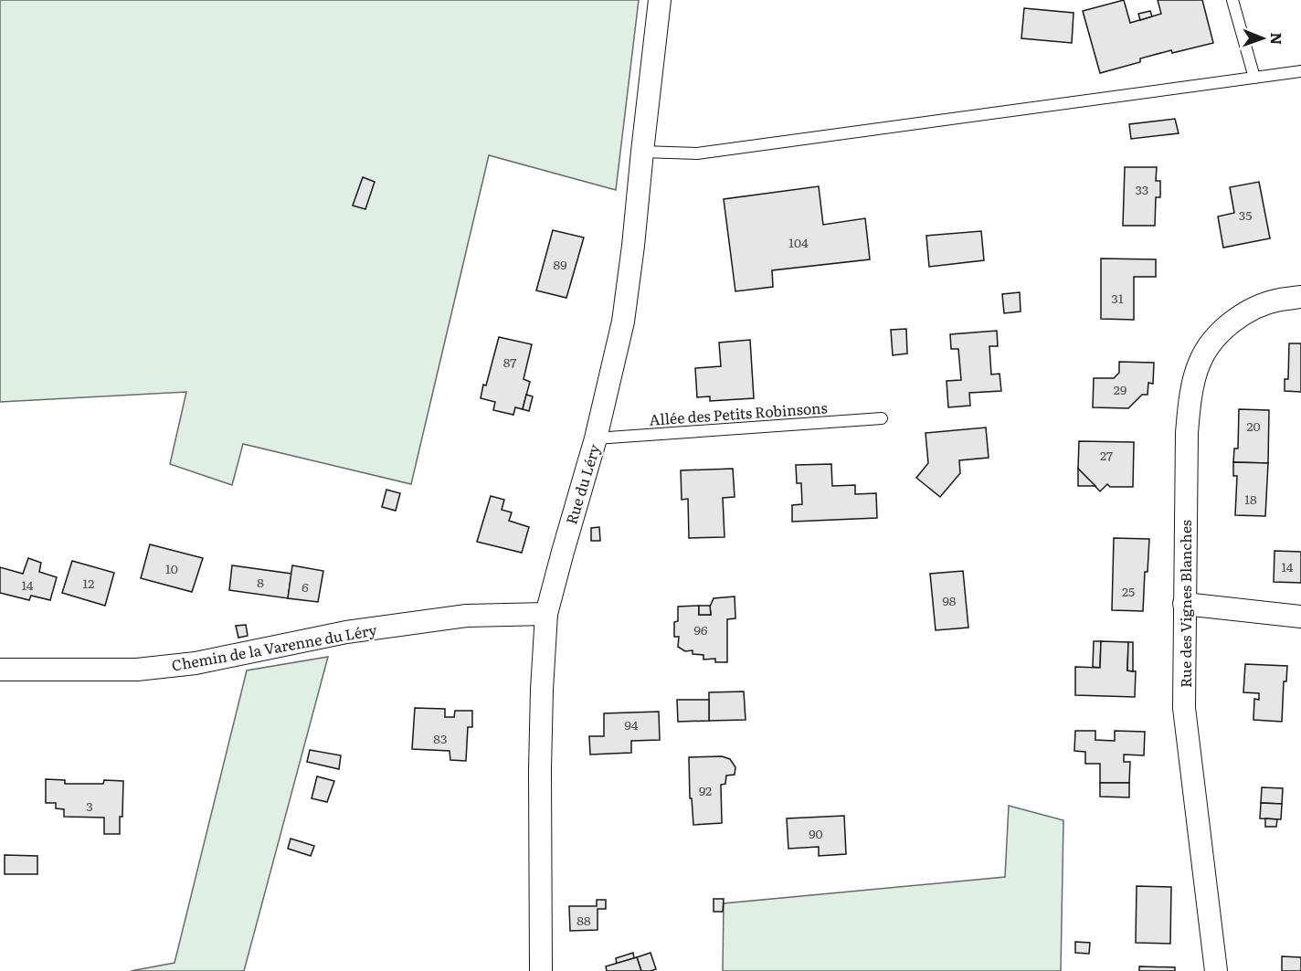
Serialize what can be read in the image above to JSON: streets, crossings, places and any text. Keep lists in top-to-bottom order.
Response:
{
  "streets": {
    "street": ["Rue du Léry", "Rue des Vignes Blanches", "Chemin de la Varenne du Léry"],
    "lane": ["Allée des Petits Robinsons"]
  },
  "crossings": [
    ["Allée des Petits Robinsons", "Rue du Léry"],
    ["Rue du Léry", "Chemin de la Varenne du Léry"]
  ],
  "house_numbers": [
    "33",
    "35",
    "104",
    "89",
    "31",
    "87",
    "29",
    "20",
    "27",
    "18",
    "14",
    "10",
    "8",
    "12",
    "14",
    "6",
    "25",
    "98",
    "96",
    "94",
    "83",
    "92",
    "3",
    "90",
    "88"
  ],
  "north": "right"
}
